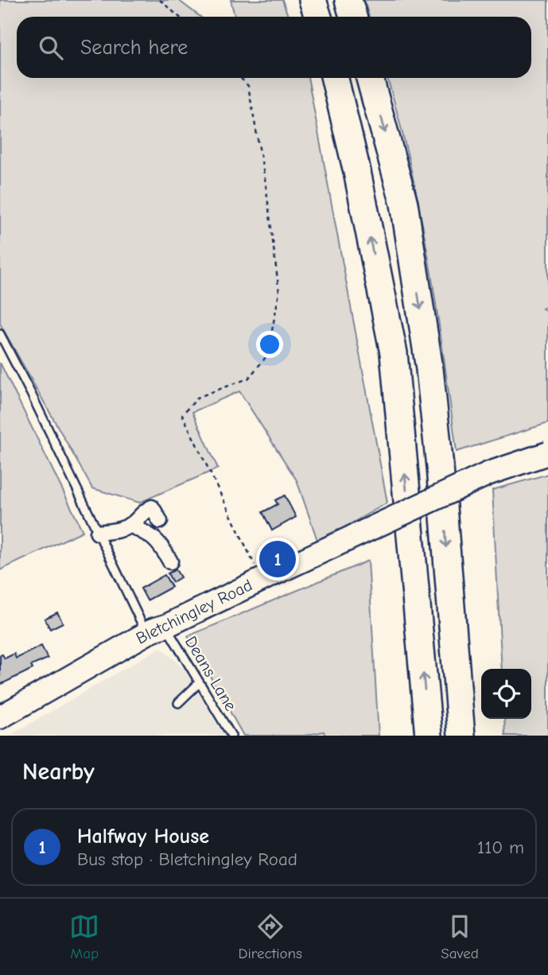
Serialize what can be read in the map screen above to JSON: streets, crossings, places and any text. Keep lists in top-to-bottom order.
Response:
{
  "streets": {
    "main road": ["Bletchingley Road"],
    "lane": ["Deans Lane"]
  },
  "crossings": [
    ["Bletchingley Road", "Deans Lane"]
  ],
  "page": {
    "search": "Search here",
    "pins": "1",
    "heading": "Nearby",
    "list": [
      {
        "mark": "1",
        "name": "Halfway House",
        "note": "Bus stop · Bletchingley Road",
        "value": "110 m"
      }
    ],
    "nav": ["Map", "Directions", "Saved"]
  }
}
